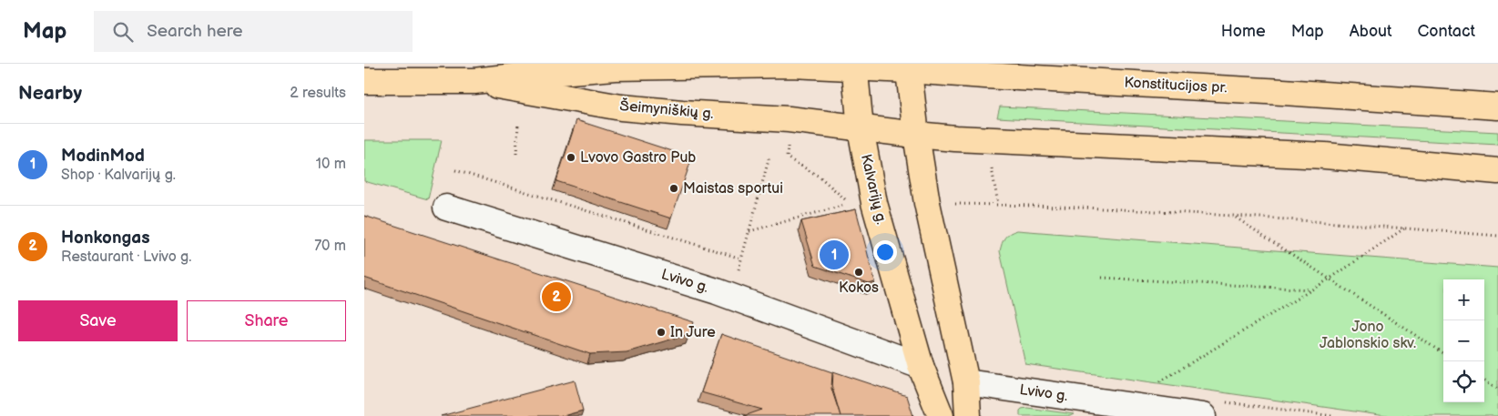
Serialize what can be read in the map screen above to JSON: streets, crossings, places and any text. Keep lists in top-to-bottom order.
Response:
{
  "streets": {
    "main road": ["Konstitucijos pr.", "Šeimyniškių g.", "Kalvarijų g."],
    "street": ["Lvivo g."]
  },
  "crossings": [
    ["Konstitucijos pr.", "Šeimyniškių g."],
    ["Konstitucijos pr.", "Kalvarijų g."],
    ["Šeimyniškių g.", "Kalvarijų g."],
    ["Kalvarijų g.", "Lvivo g."]
  ],
  "parks": ["Jono Jablonskio skv."],
  "places": [
    "Lvovo Gastro Pub",
    "Maistas sportui",
    "Kokos",
    "In Jure"
  ],
  "page": {
    "header": "Map",
    "search": "Search here",
    "nav": [
      "Home",
      "Map",
      "About",
      "Contact"
    ],
    "heading": ["Nearby", "2 results"],
    "list": [
      {
        "mark": "1",
        "name": "ModinMod",
        "note": "Shop · Kalvarijų g.",
        "value": "10 m"
      },
      {
        "mark": "2",
        "name": "Honkongas",
        "note": "Restaurant · Lvivo g.",
        "value": "70 m"
      }
    ],
    "pins": ["1", "2"],
    "map_buttons": ["+", "−"],
    "buttons": ["Save", "Share"]
  }
}
